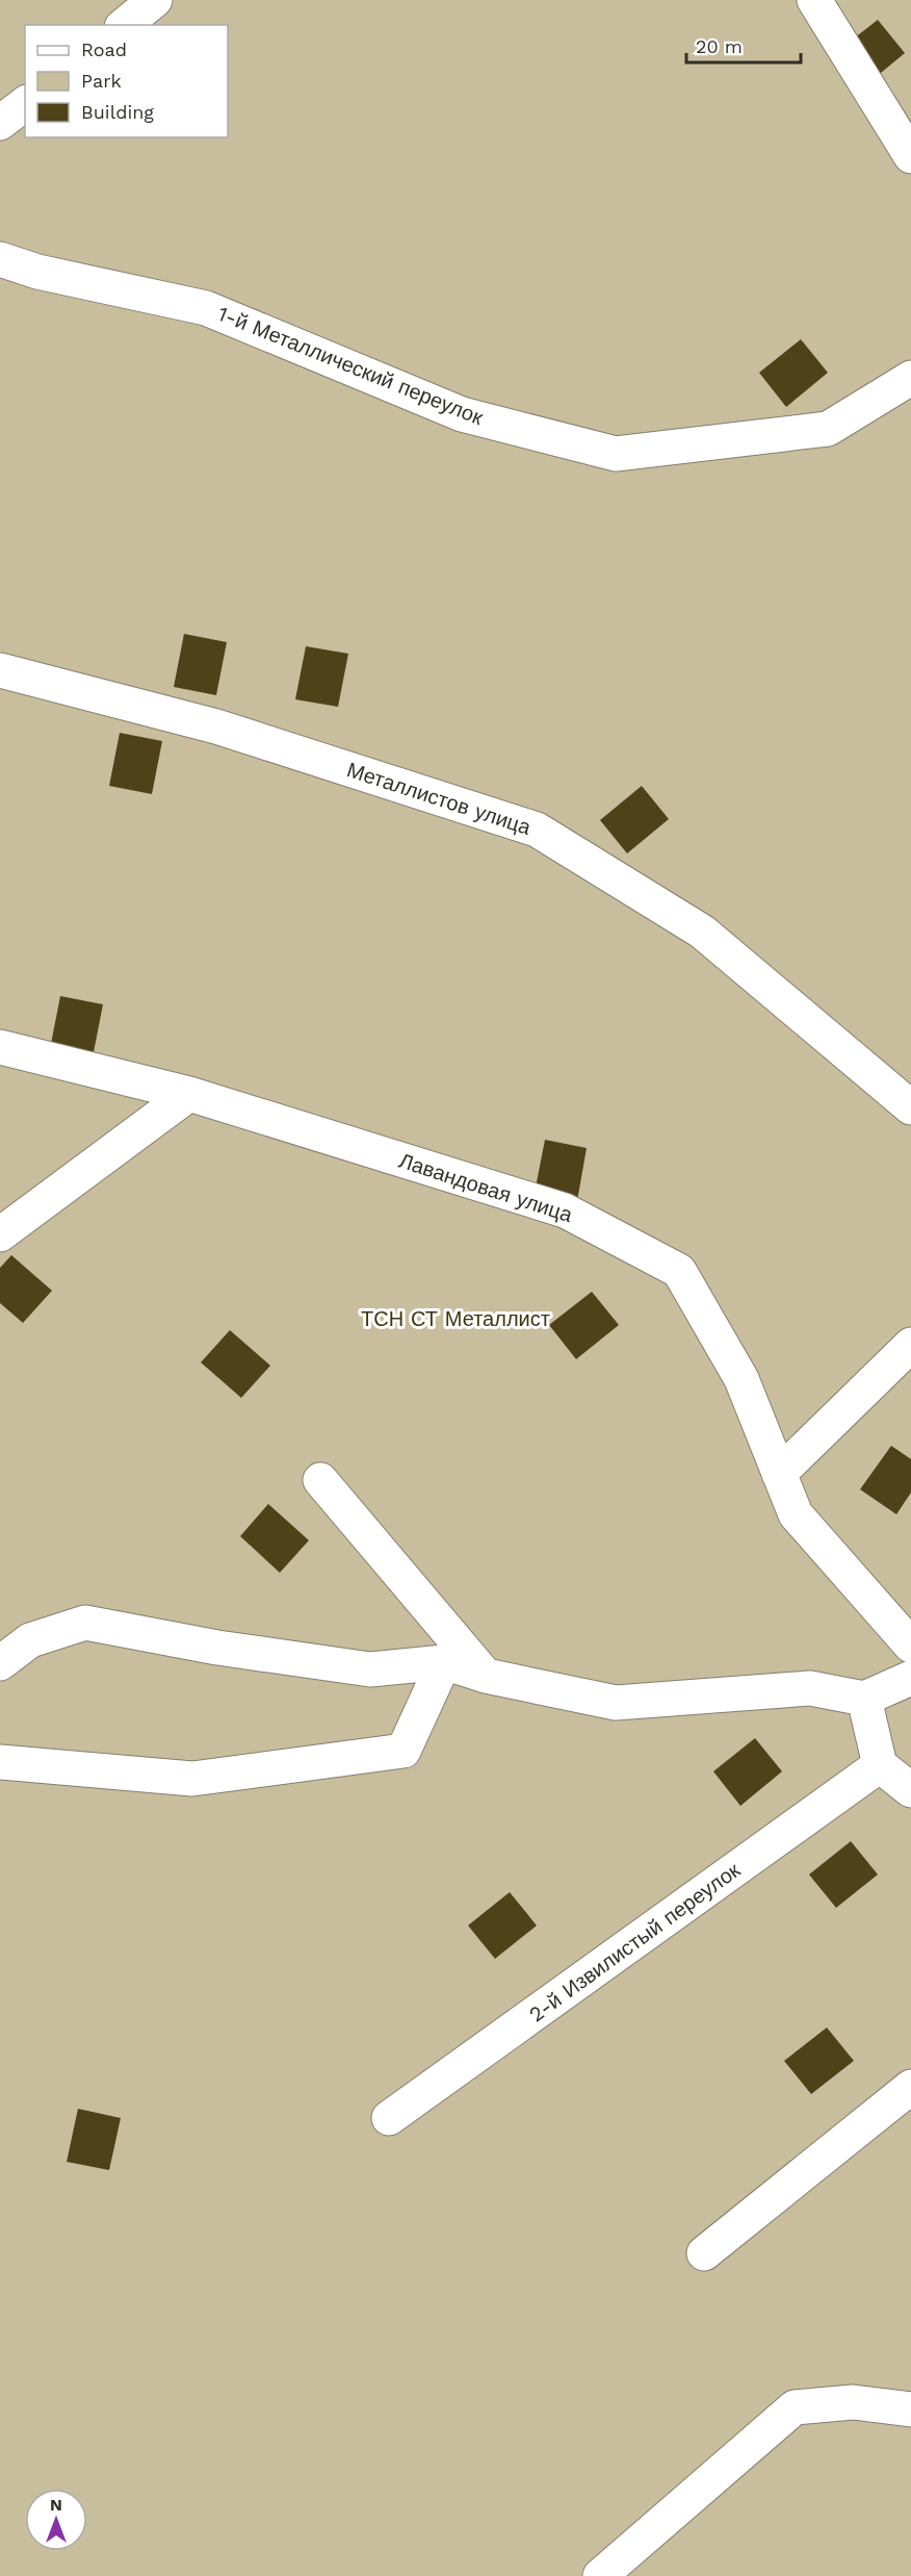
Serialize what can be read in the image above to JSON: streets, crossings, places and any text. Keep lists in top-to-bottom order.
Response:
{
  "streets": {
    "street": [
      "1-й Металлический переулок",
      "Металлистов улица",
      "Лавандовая улица",
      "2-й Извилистый переулок"
    ]
  },
  "parks": ["ТСН СТ Металлист"],
  "legend": ["Road", "Park", "Building"],
  "scale_bar": "20 m",
  "north": "top"
}
